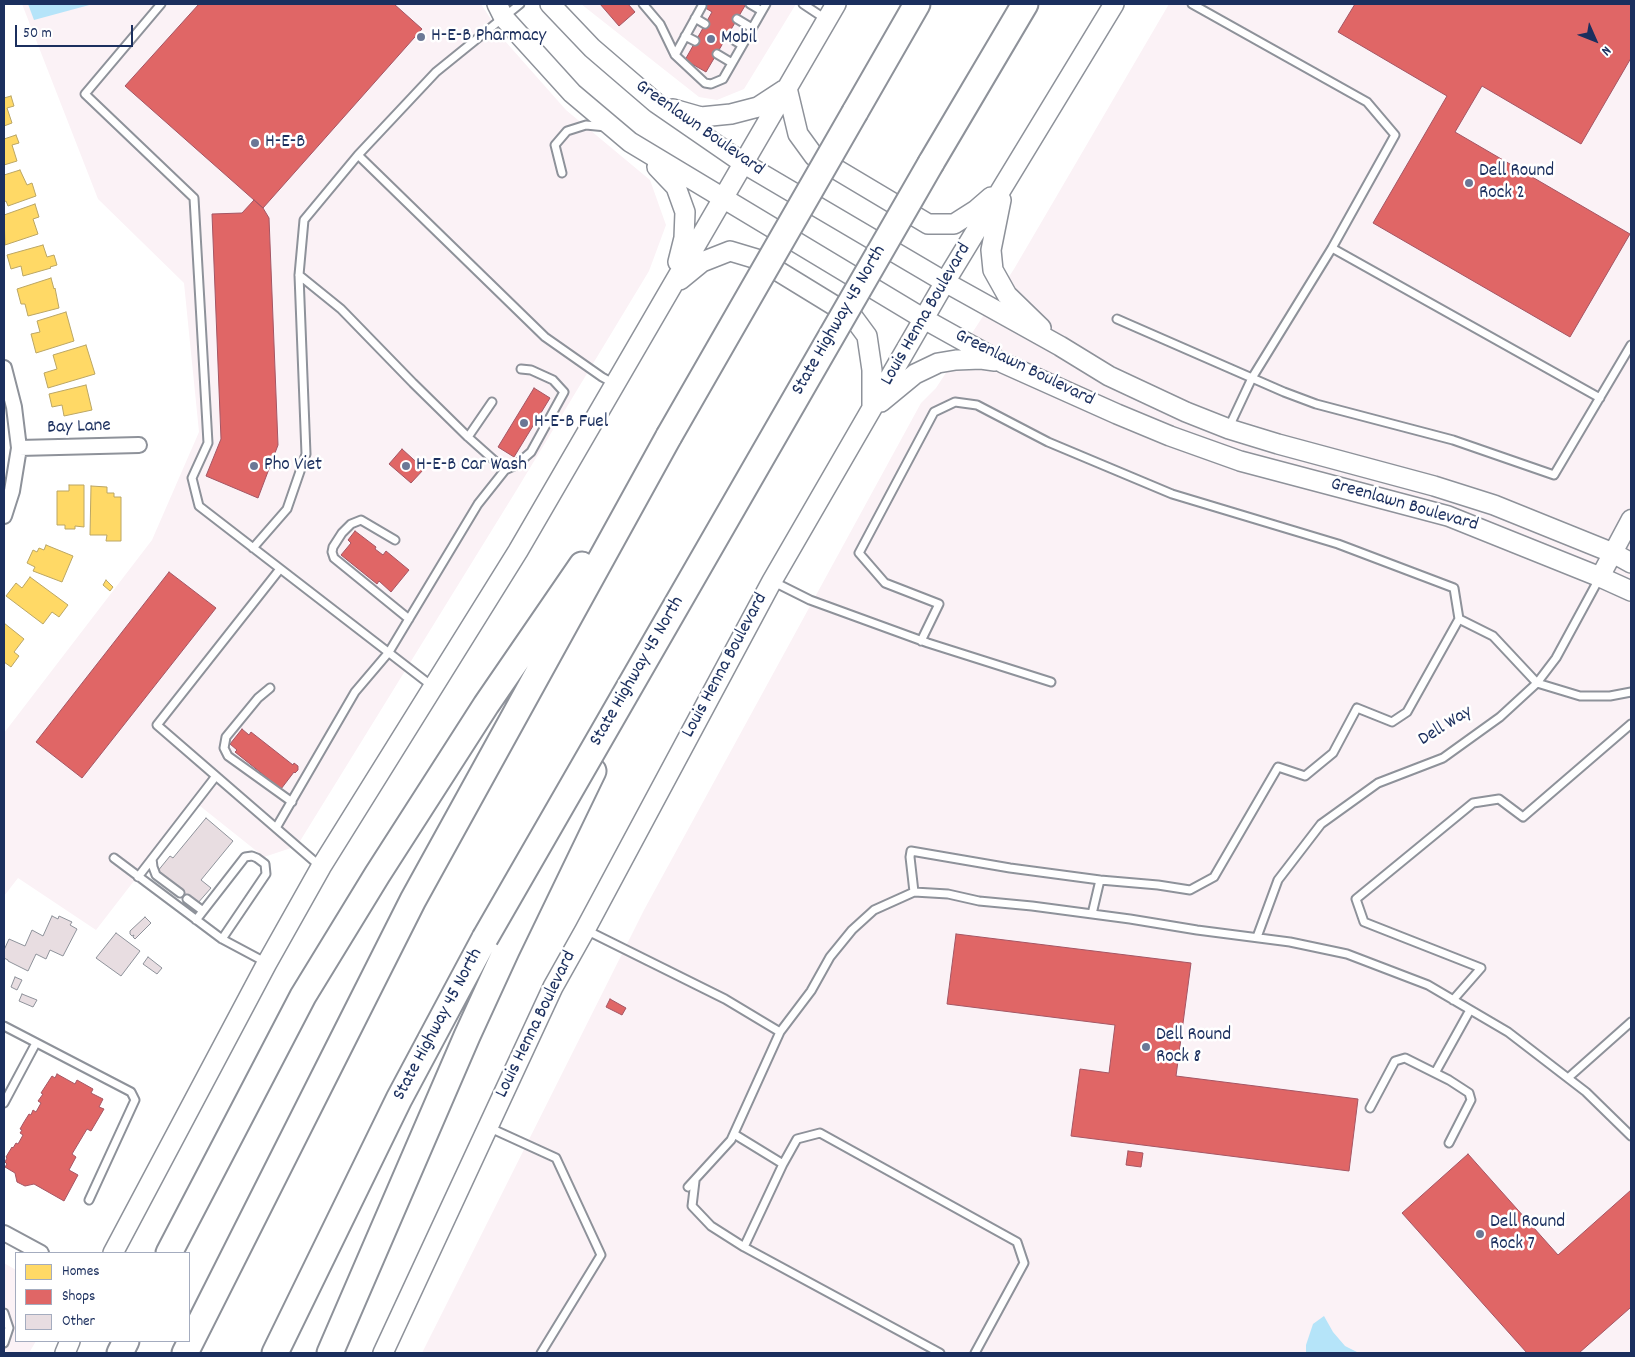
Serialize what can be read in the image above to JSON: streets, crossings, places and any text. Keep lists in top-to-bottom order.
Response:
{
  "streets": {
    "highway": ["State Highway 45 North"],
    "main road": ["Greenlawn Boulevard", "Louis Henna Boulevard"],
    "street": ["Bay Lane", "Dell Way"]
  },
  "crossings": [
    ["Greenlawn Boulevard", "Louis Henna Boulevard"],
    ["Greenlawn Boulevard", "Dell Way"]
  ],
  "places": [
    "H-E-B Pharmacy",
    "Mobil",
    "H-E-B",
    "Dell Round Rock 2",
    "H-E-B Fuel",
    "Pho Viet",
    "H-E-B Car Wash",
    "Dell Round Rock 8",
    "Dell Round Rock 7"
  ],
  "legend": ["Homes", "Shops", "Other"],
  "scale_bar": "50 m",
  "north": "bottom right"
}
